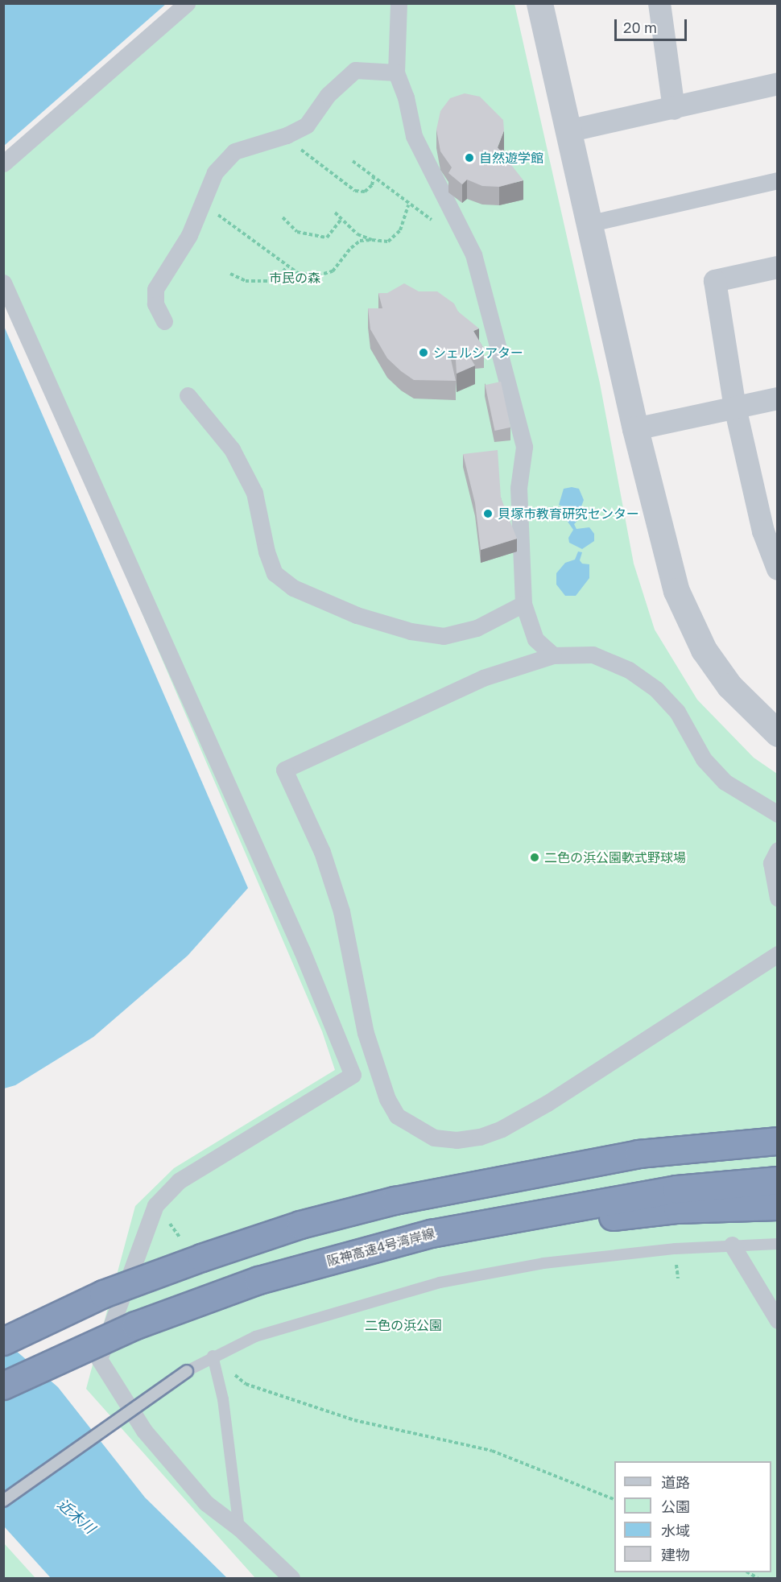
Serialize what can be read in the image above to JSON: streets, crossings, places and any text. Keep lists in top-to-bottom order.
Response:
{
  "streets": {
    "highway": ["阪神高速4号湾岸線"]
  },
  "water": ["近木川"],
  "parks": ["市民の森", "二色の浜公園"],
  "places": [
    "自然遊学館",
    "シェルシアター",
    "貝塚市教育研究センター",
    "二色の浜公園軟式野球場"
  ],
  "legend": [
    "道路",
    "公園",
    "水域",
    "建物"
  ],
  "scale_bar": "20 m"
}
